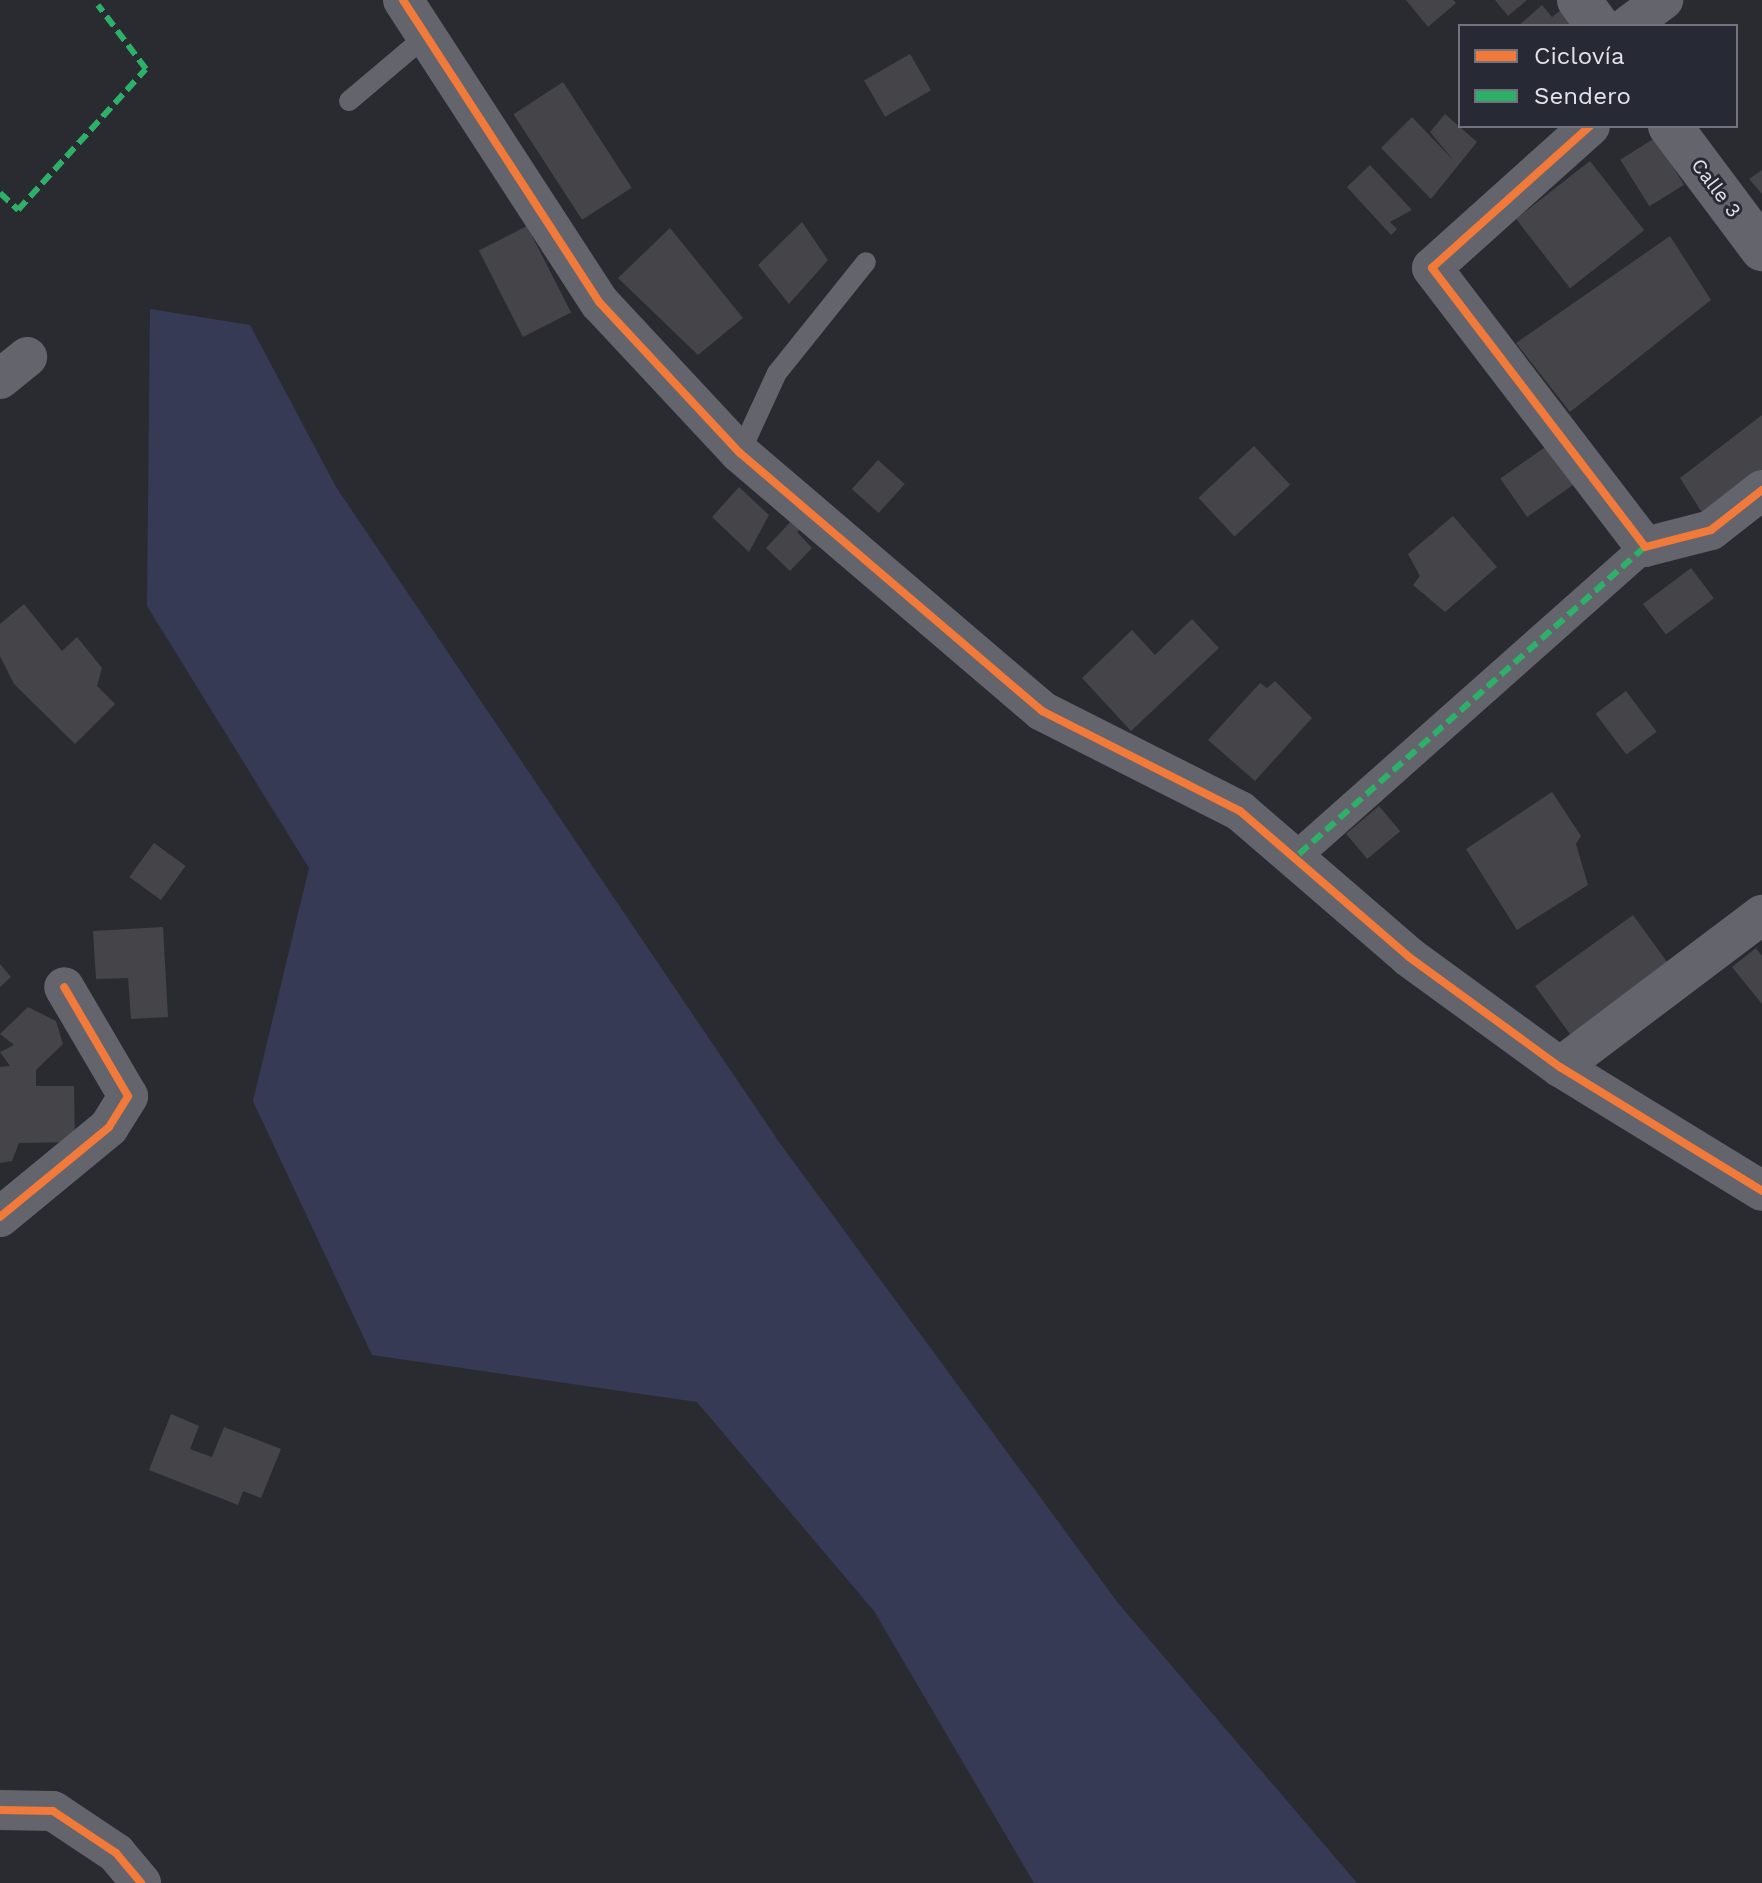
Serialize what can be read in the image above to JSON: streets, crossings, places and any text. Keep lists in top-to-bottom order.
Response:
{
  "streets": {
    "street": ["Calle 3"]
  },
  "legend": ["Ciclovía", "Sendero"]
}
